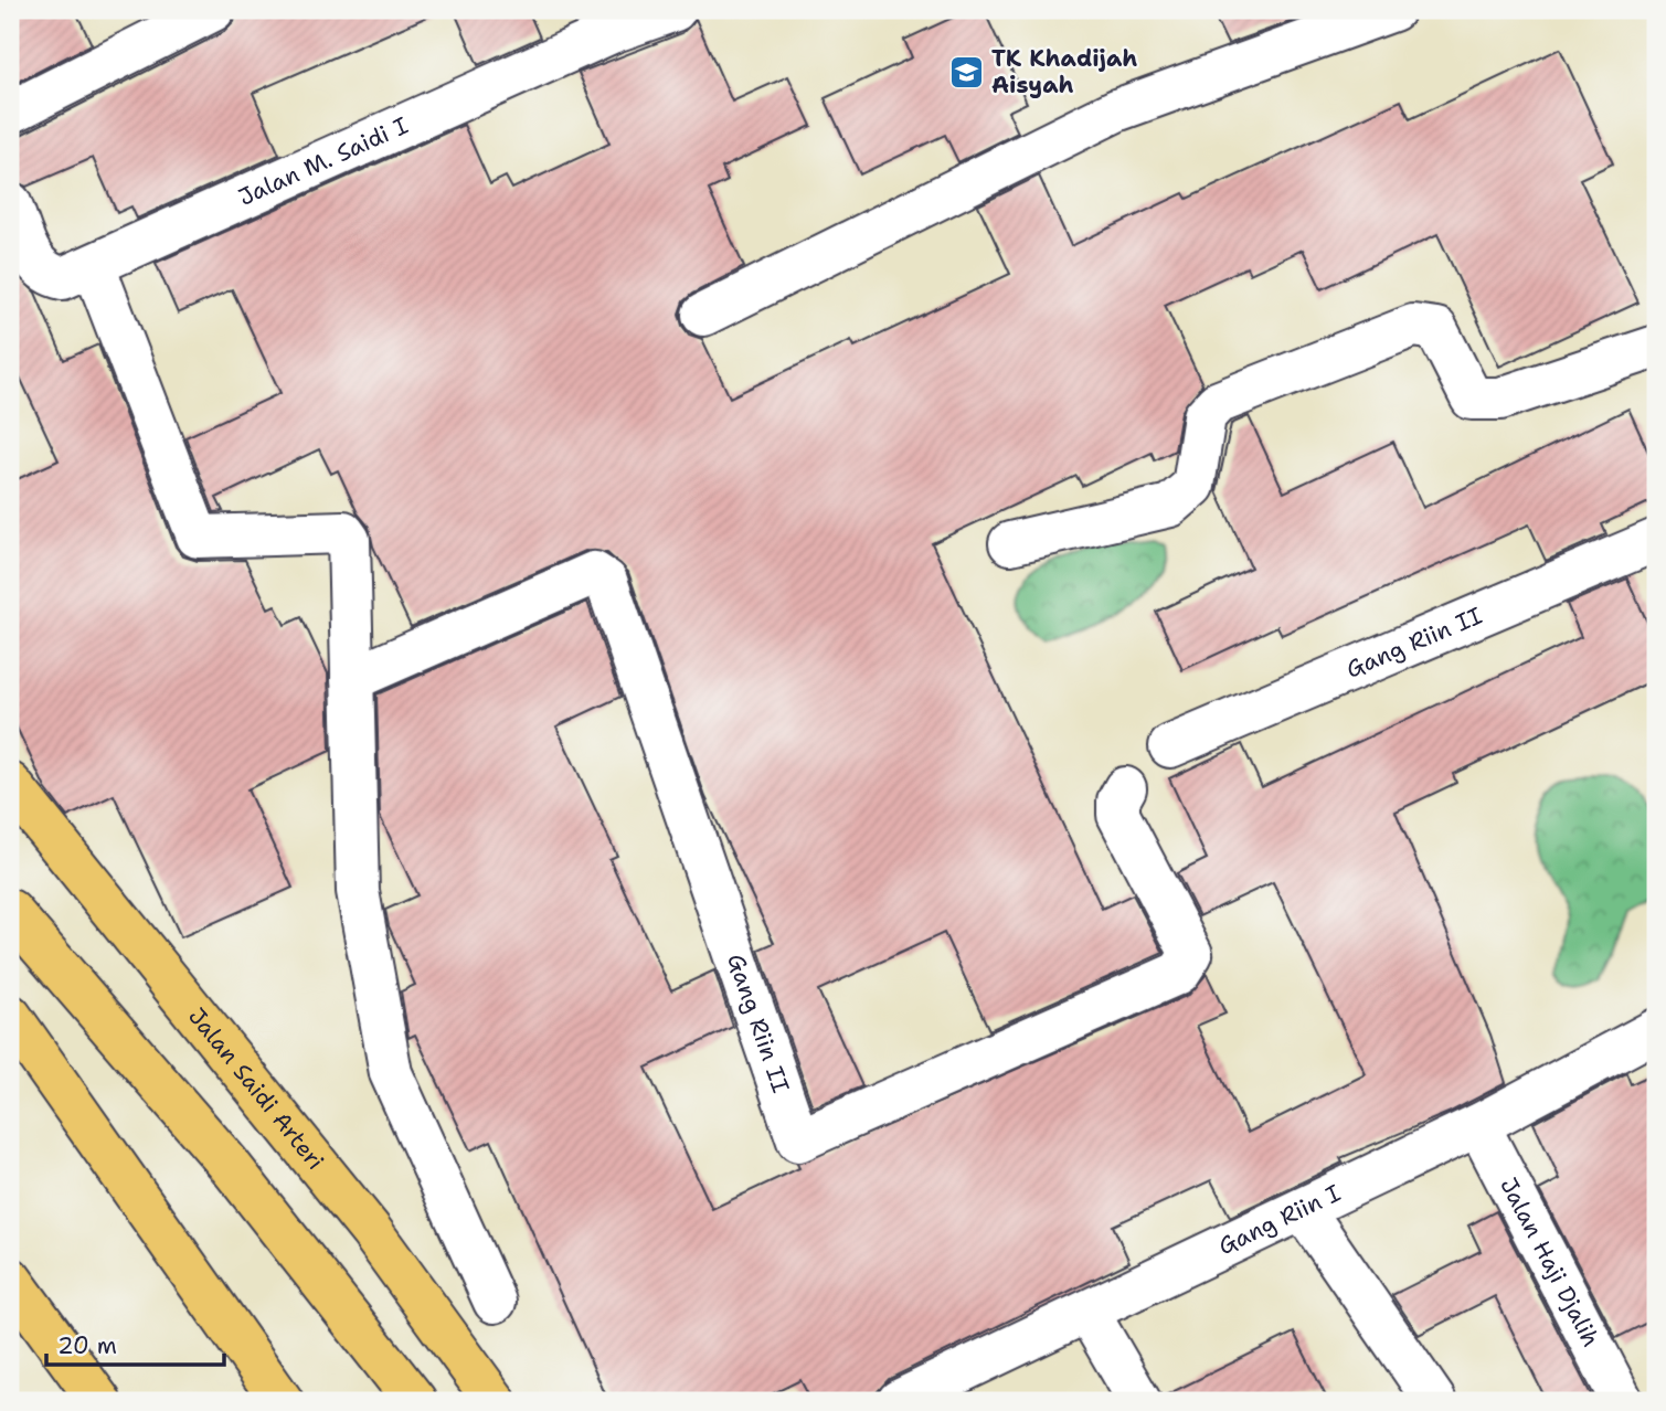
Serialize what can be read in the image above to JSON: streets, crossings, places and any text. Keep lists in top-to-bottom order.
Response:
{
  "streets": {
    "main road": ["Jalan Saidi Arteri"],
    "street": [
      "Jalan M. Saidi I",
      "Gang Riin II",
      "Gang Riin I",
      "Jalan Haji Djalih"
    ]
  },
  "crossings": [
    ["Gang Riin I", "Jalan Haji Djalih"]
  ],
  "places": {
    "school or university": ["TK Khadijah Aisyah"]
  },
  "scale_bar": "20 m"
}
